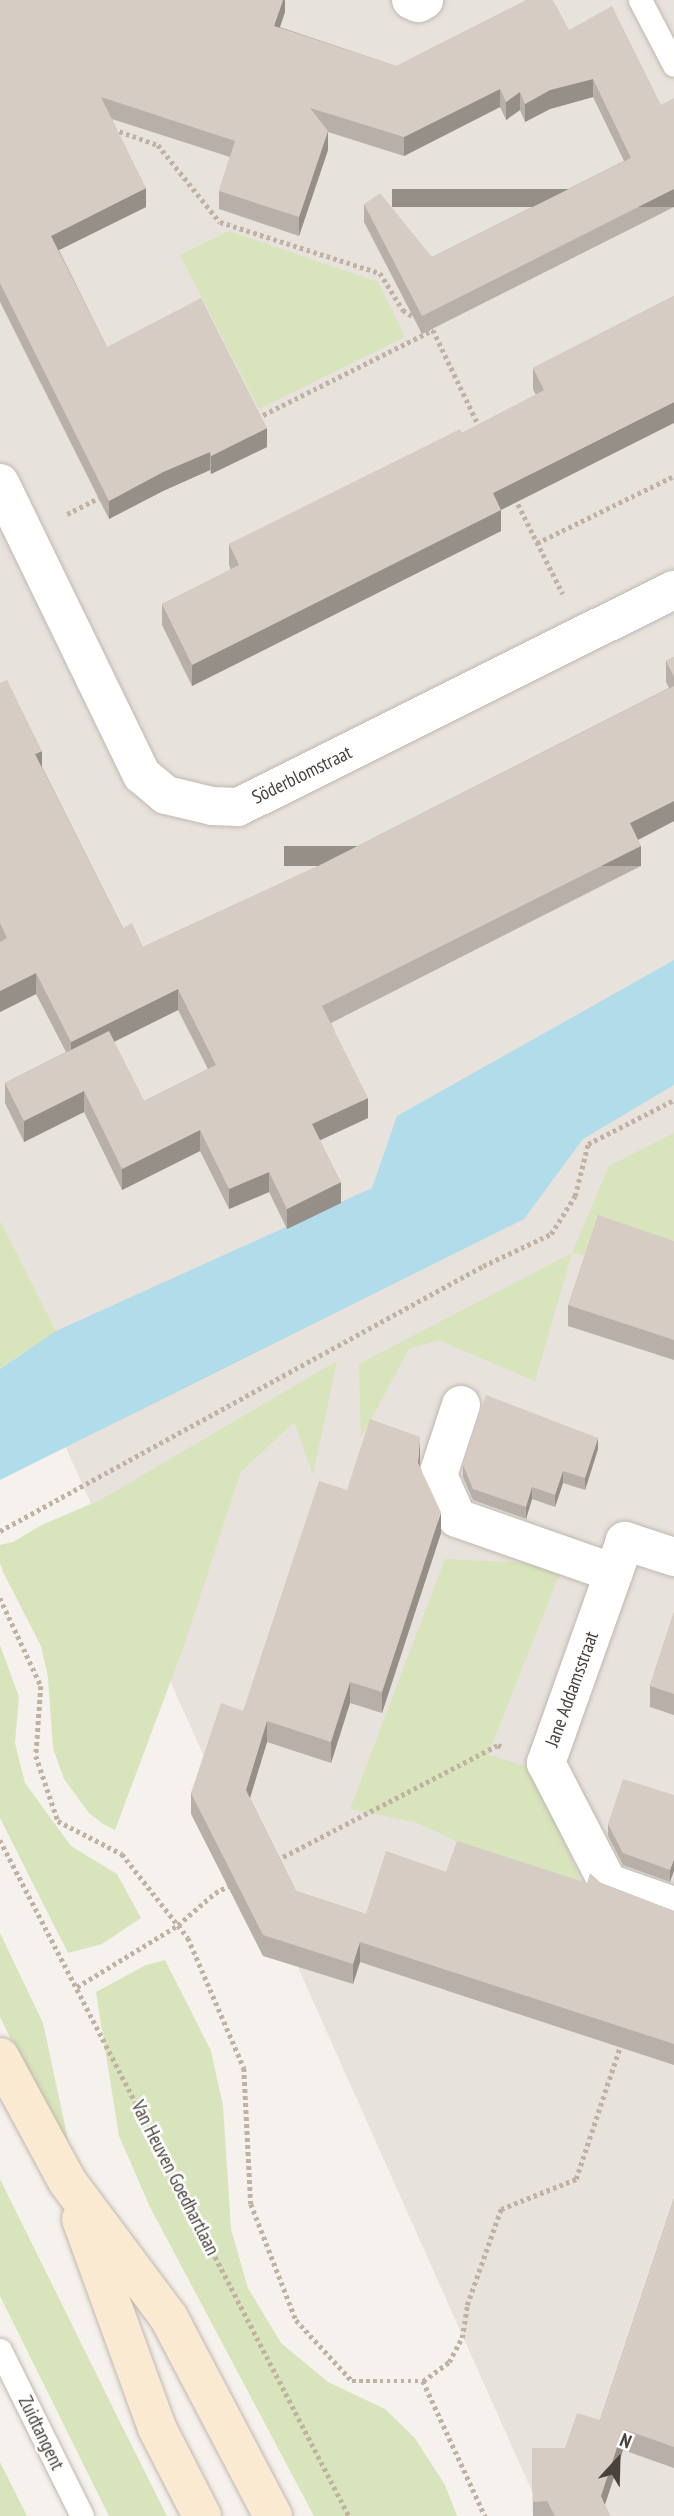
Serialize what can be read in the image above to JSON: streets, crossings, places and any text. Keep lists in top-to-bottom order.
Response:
{
  "streets": {
    "street": ["Söderblomstraat", "Jane Addamsstraat"],
    "lane": ["Zuidtangent"],
    "path": ["Van Heuven Goedhartlaan"]
  },
  "north": "top"
}
